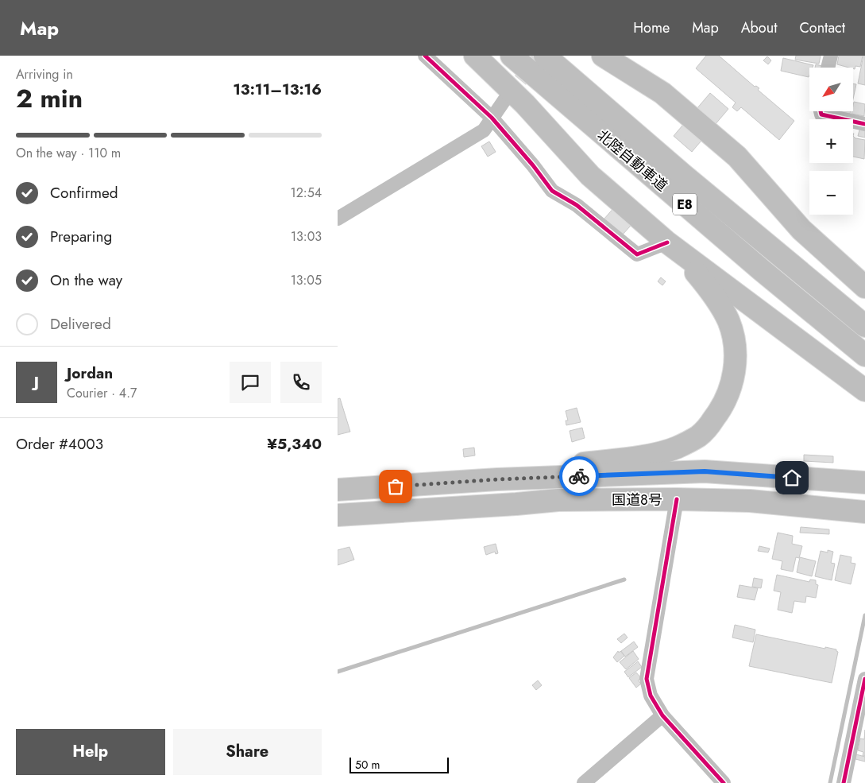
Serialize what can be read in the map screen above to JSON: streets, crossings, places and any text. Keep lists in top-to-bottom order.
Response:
{
  "streets": {
    "highway": ["北陸自動車道", "E8", "国道8号"]
  },
  "scale_bar": "50 m",
  "north": "bottom left",
  "page": {
    "header": "Map",
    "nav": [
      "Home",
      "Map",
      "About",
      "Contact"
    ],
    "heading": ["2 min", "Arriving in", "13:11–13:16"],
    "panel": [
      "Jordan",
      "Courier · 4.7",
      "Order #4003",
      "¥5,340"
    ],
    "map_buttons": ["+", "−"],
    "bar": "On the way · 110 m",
    "list": [
      ["Confirmed", "12:54"],
      ["Preparing", "13:03"],
      ["On the way", "13:05"],
      "Delivered"
    ],
    "round": "J",
    "buttons": ["Help", "Share"],
    "scale": "50 m"
  }
}
